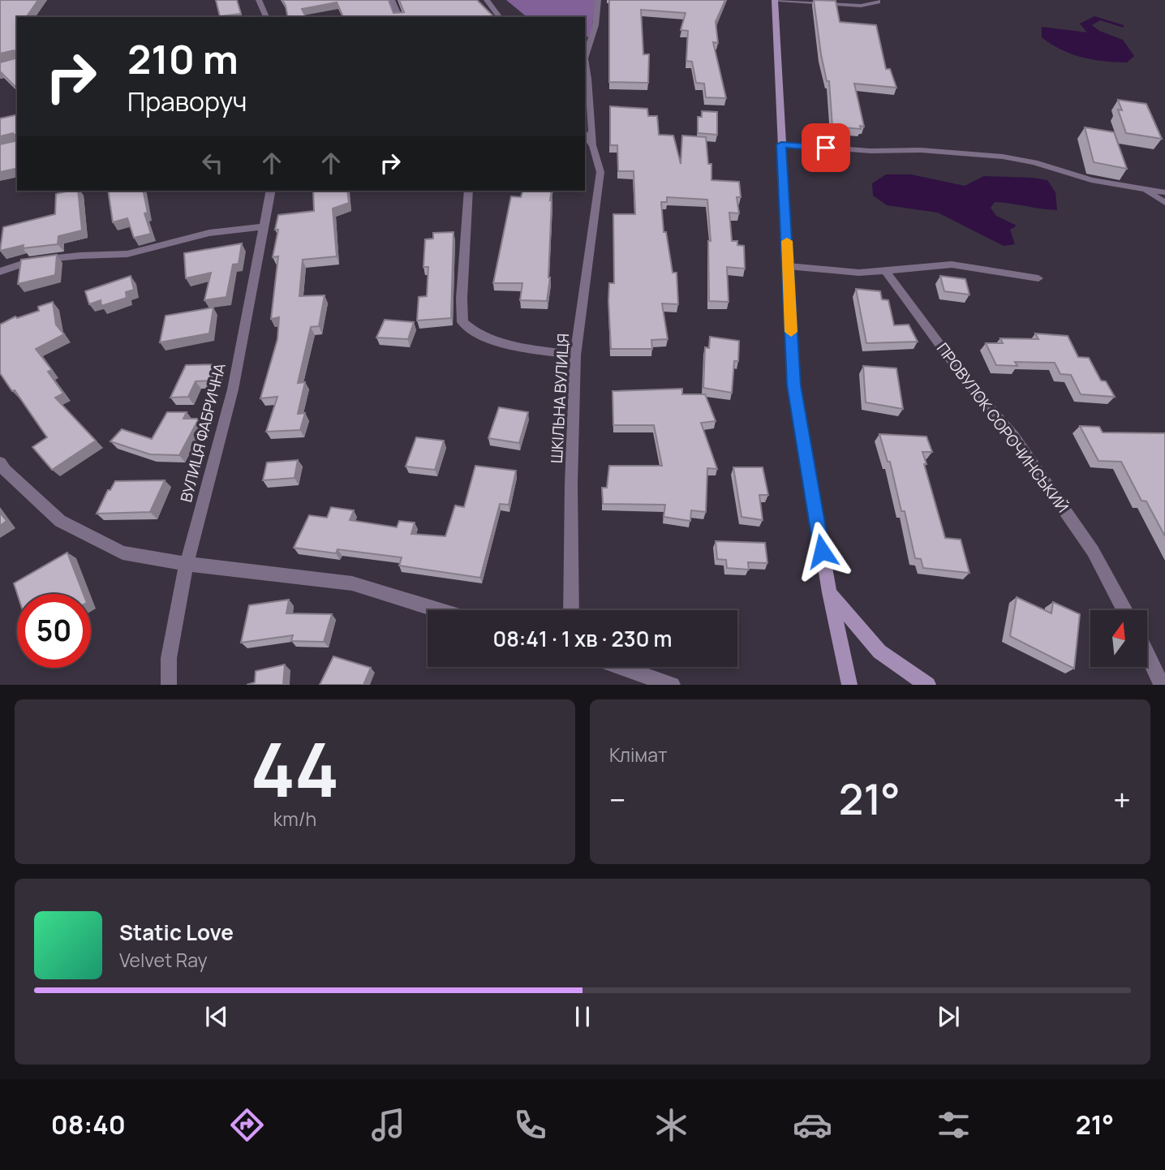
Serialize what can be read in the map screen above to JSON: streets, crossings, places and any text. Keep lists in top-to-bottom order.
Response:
{
  "streets": {
    "street": ["ШКІЛЬНА ВУЛИЦЯ", "ПРОВУЛОК СОРОЧИНСЬКИЙ", "ВУЛИЦЯ ФАБРИЧНА"]
  },
  "north": "top",
  "page": {
    "turn": ["210 m", "Праворуч"],
    "limit": "50",
    "trip": "08:41 · 1 хв · 230 m",
    "tile": [
      ["44", "km/h"],
      "Клімат"
    ],
    "heat": ["−", "21°", "+"],
    "song": ["Static Love", "Velvet Ray"],
    "tabs": ["08:40", "21°"]
  }
}
